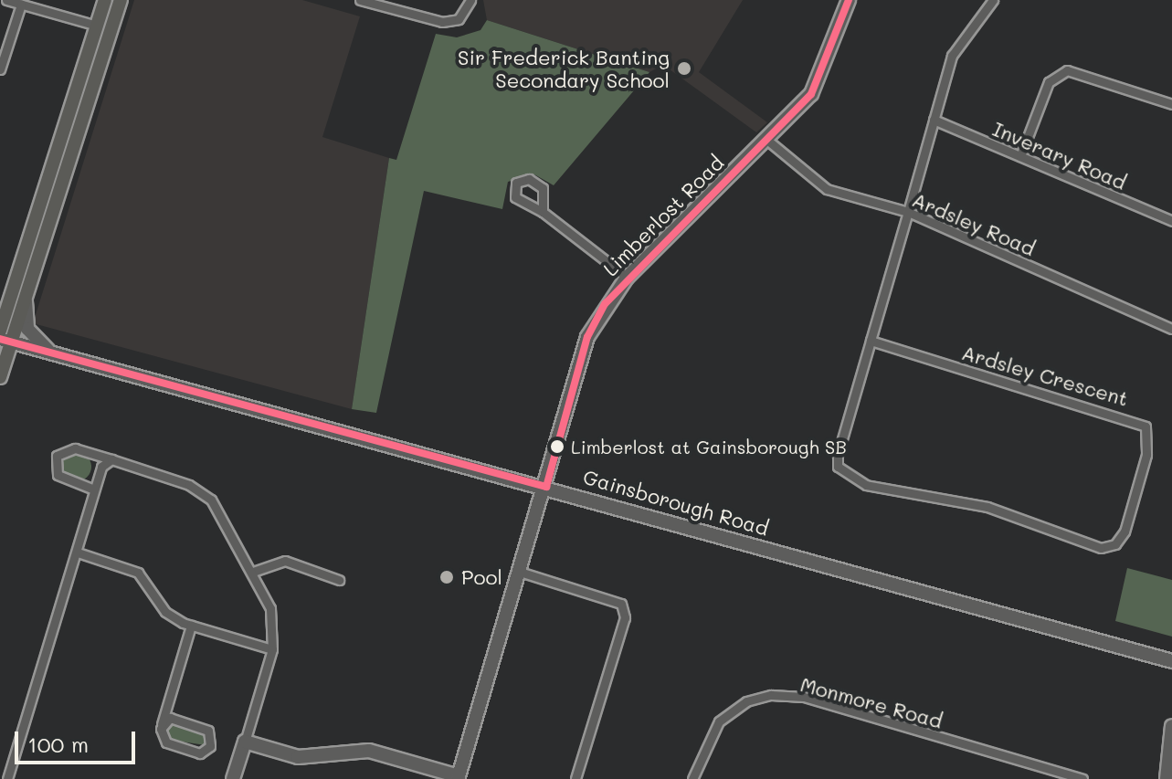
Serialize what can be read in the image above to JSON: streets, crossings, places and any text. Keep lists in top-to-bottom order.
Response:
{
  "streets": {
    "main road": ["Limberlost Road", "Gainsborough Road"],
    "street": [
      "Inverary Road",
      "Ardsley Road",
      "Ardsley Crescent",
      "Monmore Road"
    ]
  },
  "crossings": [
    ["Inverary Road", "Ardsley Crescent"],
    ["Limberlost Road", "Ardsley Road"],
    ["Limberlost Road", "Gainsborough Road"],
    ["Ardsley Road", "Ardsley Crescent"]
  ],
  "places": ["Sir Frederick Banting Secondary School", "Limberlost at Gainsborough SB", "Pool"],
  "scale_bar": "100 m"
}
